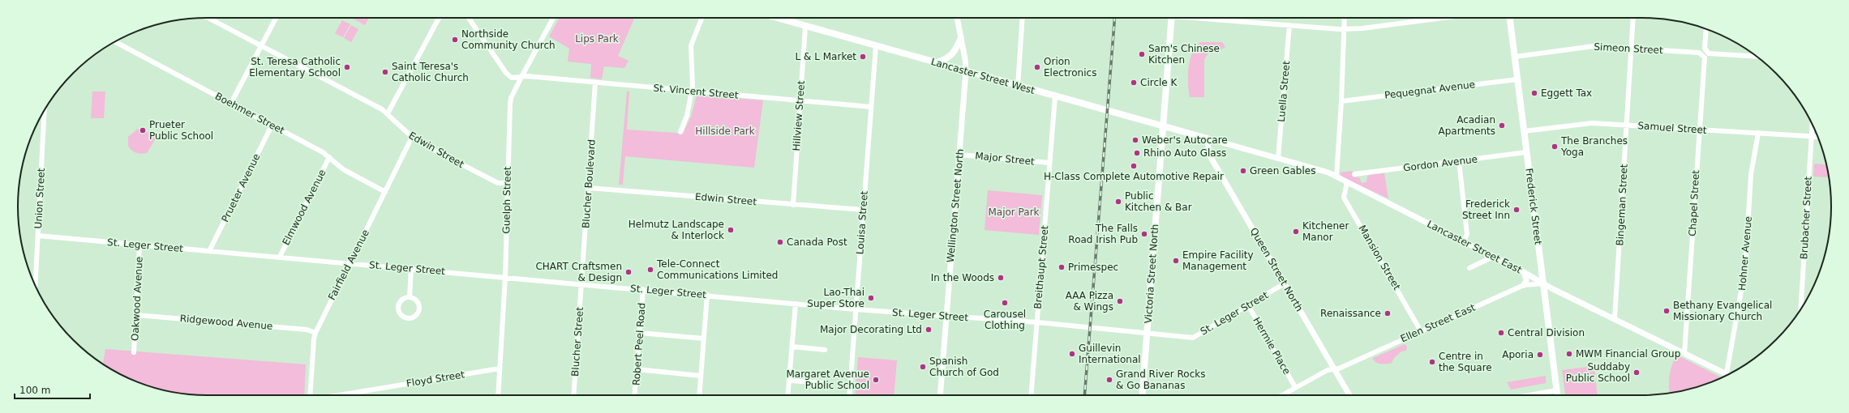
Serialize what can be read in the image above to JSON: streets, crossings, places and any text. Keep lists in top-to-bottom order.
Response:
{
  "streets": {
    "main road": ["Lancaster Street West", "Frederick Street", "Victoria Street North"],
    "street": [
      "Simeon Street",
      "Pequegnat Avenue",
      "St. Vincent Street",
      "Luella Street",
      "Boehmer Street",
      "Hillview Street",
      "Samuel Street",
      "Edwin Street",
      "Major Street",
      "Gordon Avenue",
      "Blucher Boulevard",
      "Prueter Avenue",
      "Union Street",
      "Guelph Street",
      "Chapel Street",
      "Bingeman Street",
      "Wellington Street North",
      "Elmwood Avenue",
      "Brubacher Street",
      "Louisa Street",
      "St. Leger Street",
      "Lancaster Street East",
      "Hohner Avenue",
      "Mansion Street",
      "Fairfield Avenue",
      "Breithaupt Street",
      "Queen Street North",
      "Oakwood Avenue",
      "Ridgewood Avenue",
      "Ellen Street East",
      "Blucher Street",
      "Robert Peel Road",
      "Hermie Place",
      "Floyd Street"
    ]
  },
  "crossings": [
    ["Simeon Street", "Chapel Street"],
    ["Simeon Street", "Bingeman Street"],
    ["Simeon Street", "Frederick Street"],
    ["Lancaster Street West", "Hillview Street"],
    ["Lancaster Street West", "Wellington Street North"],
    ["Lancaster Street West", "Louisa Street"],
    ["Lancaster Street West", "Lancaster Street East"],
    ["Lancaster Street West", "Breithaupt Street"],
    ["Lancaster Street West", "Queen Street North"],
    ["Lancaster Street West", "Victoria Street North"],
    ["Pequegnat Avenue", "Frederick Street"],
    ["St. Vincent Street", "Hillview Street"],
    ["St. Vincent Street", "Blucher Boulevard"],
    ["St. Vincent Street", "Guelph Street"],
    ["St. Vincent Street", "Louisa Street"],
    ["Luella Street", "Lancaster Street East"],
    ["Boehmer Street", "Prueter Avenue"],
    ["Boehmer Street", "Elmwood Avenue"],
    ["Boehmer Street", "Fairfield Avenue"],
    ["Hillview Street", "Edwin Street"],
    ["Samuel Street", "Chapel Street"],
    ["Samuel Street", "Bingeman Street"],
    ["Samuel Street", "Frederick Street"],
    ["Samuel Street", "Brubacher Street"],
    ["Samuel Street", "Hohner Avenue"],
    ["Edwin Street", "Blucher Boulevard"],
    ["Edwin Street", "Guelph Street"],
    ["Edwin Street", "Louisa Street"],
    ["Edwin Street", "Fairfield Avenue"],
    ["Major Street", "Wellington Street North"],
    ["Major Street", "Breithaupt Street"],
    ["Gordon Avenue", "Frederick Street"],
    ["Blucher Boulevard", "St. Leger Street"],
    ["Blucher Boulevard", "Blucher Street"],
    ["Prueter Avenue", "St. Leger Street"],
    ["Union Street", "St. Leger Street"],
    ["Guelph Street", "St. Leger Street"],
    ["Guelph Street", "Floyd Street"],
    ["Chapel Street", "Lancaster Street East"],
    ["Bingeman Street", "Lancaster Street East"],
    ["Wellington Street North", "St. Leger Street"],
    ["Frederick Street", "Lancaster Street East"],
    ["Frederick Street", "Ellen Street East"],
    ["Elmwood Avenue", "St. Leger Street"],
    ["Louisa Street", "St. Leger Street"],
    ["St. Leger Street", "Fairfield Avenue"],
    ["St. Leger Street", "Breithaupt Street"],
    ["St. Leger Street", "Queen Street North"],
    ["St. Leger Street", "Victoria Street North"],
    ["St. Leger Street", "Oakwood Avenue"],
    ["St. Leger Street", "Blucher Street"],
    ["St. Leger Street", "Robert Peel Road"],
    ["St. Leger Street", "Hermie Place"],
    ["Lancaster Street East", "Hohner Avenue"],
    ["Lancaster Street East", "Mansion Street"],
    ["Lancaster Street East", "Queen Street North"],
    ["Lancaster Street East", "Ellen Street East"],
    ["Mansion Street", "Ellen Street East"],
    ["Fairfield Avenue", "Ridgewood Avenue"],
    ["Queen Street North", "Ellen Street East"],
    ["Oakwood Avenue", "Ridgewood Avenue"],
    ["Ellen Street East", "Hermie Place"]
  ],
  "parks": ["Lips Park", "Hillside Park", "Major Park"],
  "places": [
    "Northside Community Church",
    "Sam's Chinese Kitchen",
    "L & L Market",
    "St. Teresa Catholic Elementary School",
    "Orion Electronics",
    "Saint Teresa's Catholic Church",
    "Circle K",
    "Eggett Tax",
    "Acadian Apartments",
    "Prueter Public School",
    "Weber's Autocare",
    "The Branches Yoga",
    "Rhino Auto Glass",
    "H-Class Complete Automotive Repair",
    "Green Gables",
    "Public Kitchen & Bar",
    "Frederick Street Inn",
    "Helmutz Landscape & Interlock",
    "Kitchener Manor",
    "The Falls Road Irish Pub",
    "Canada Post",
    "Empire Facility Management",
    "Primespec",
    "Tele-Connect Communications Limited",
    "CHART Craftsmen & Design",
    "In the Woods",
    "Lao-Thai Super Store",
    "AAA Pizza & Wings",
    "Carousel Clothing",
    "Bethany Evangelical Missionary Church",
    "Renaissance",
    "Major Decorating Ltd",
    "Central Division",
    "Guillevin International",
    "MWM Financial Group",
    "Aporia",
    "Centre in the Square",
    "Spanish Church of God",
    "Suddaby Public School",
    "Margaret Avenue Public School",
    "Grand River Rocks & Go Bananas"
  ],
  "scale_bar": "100 m"
}
